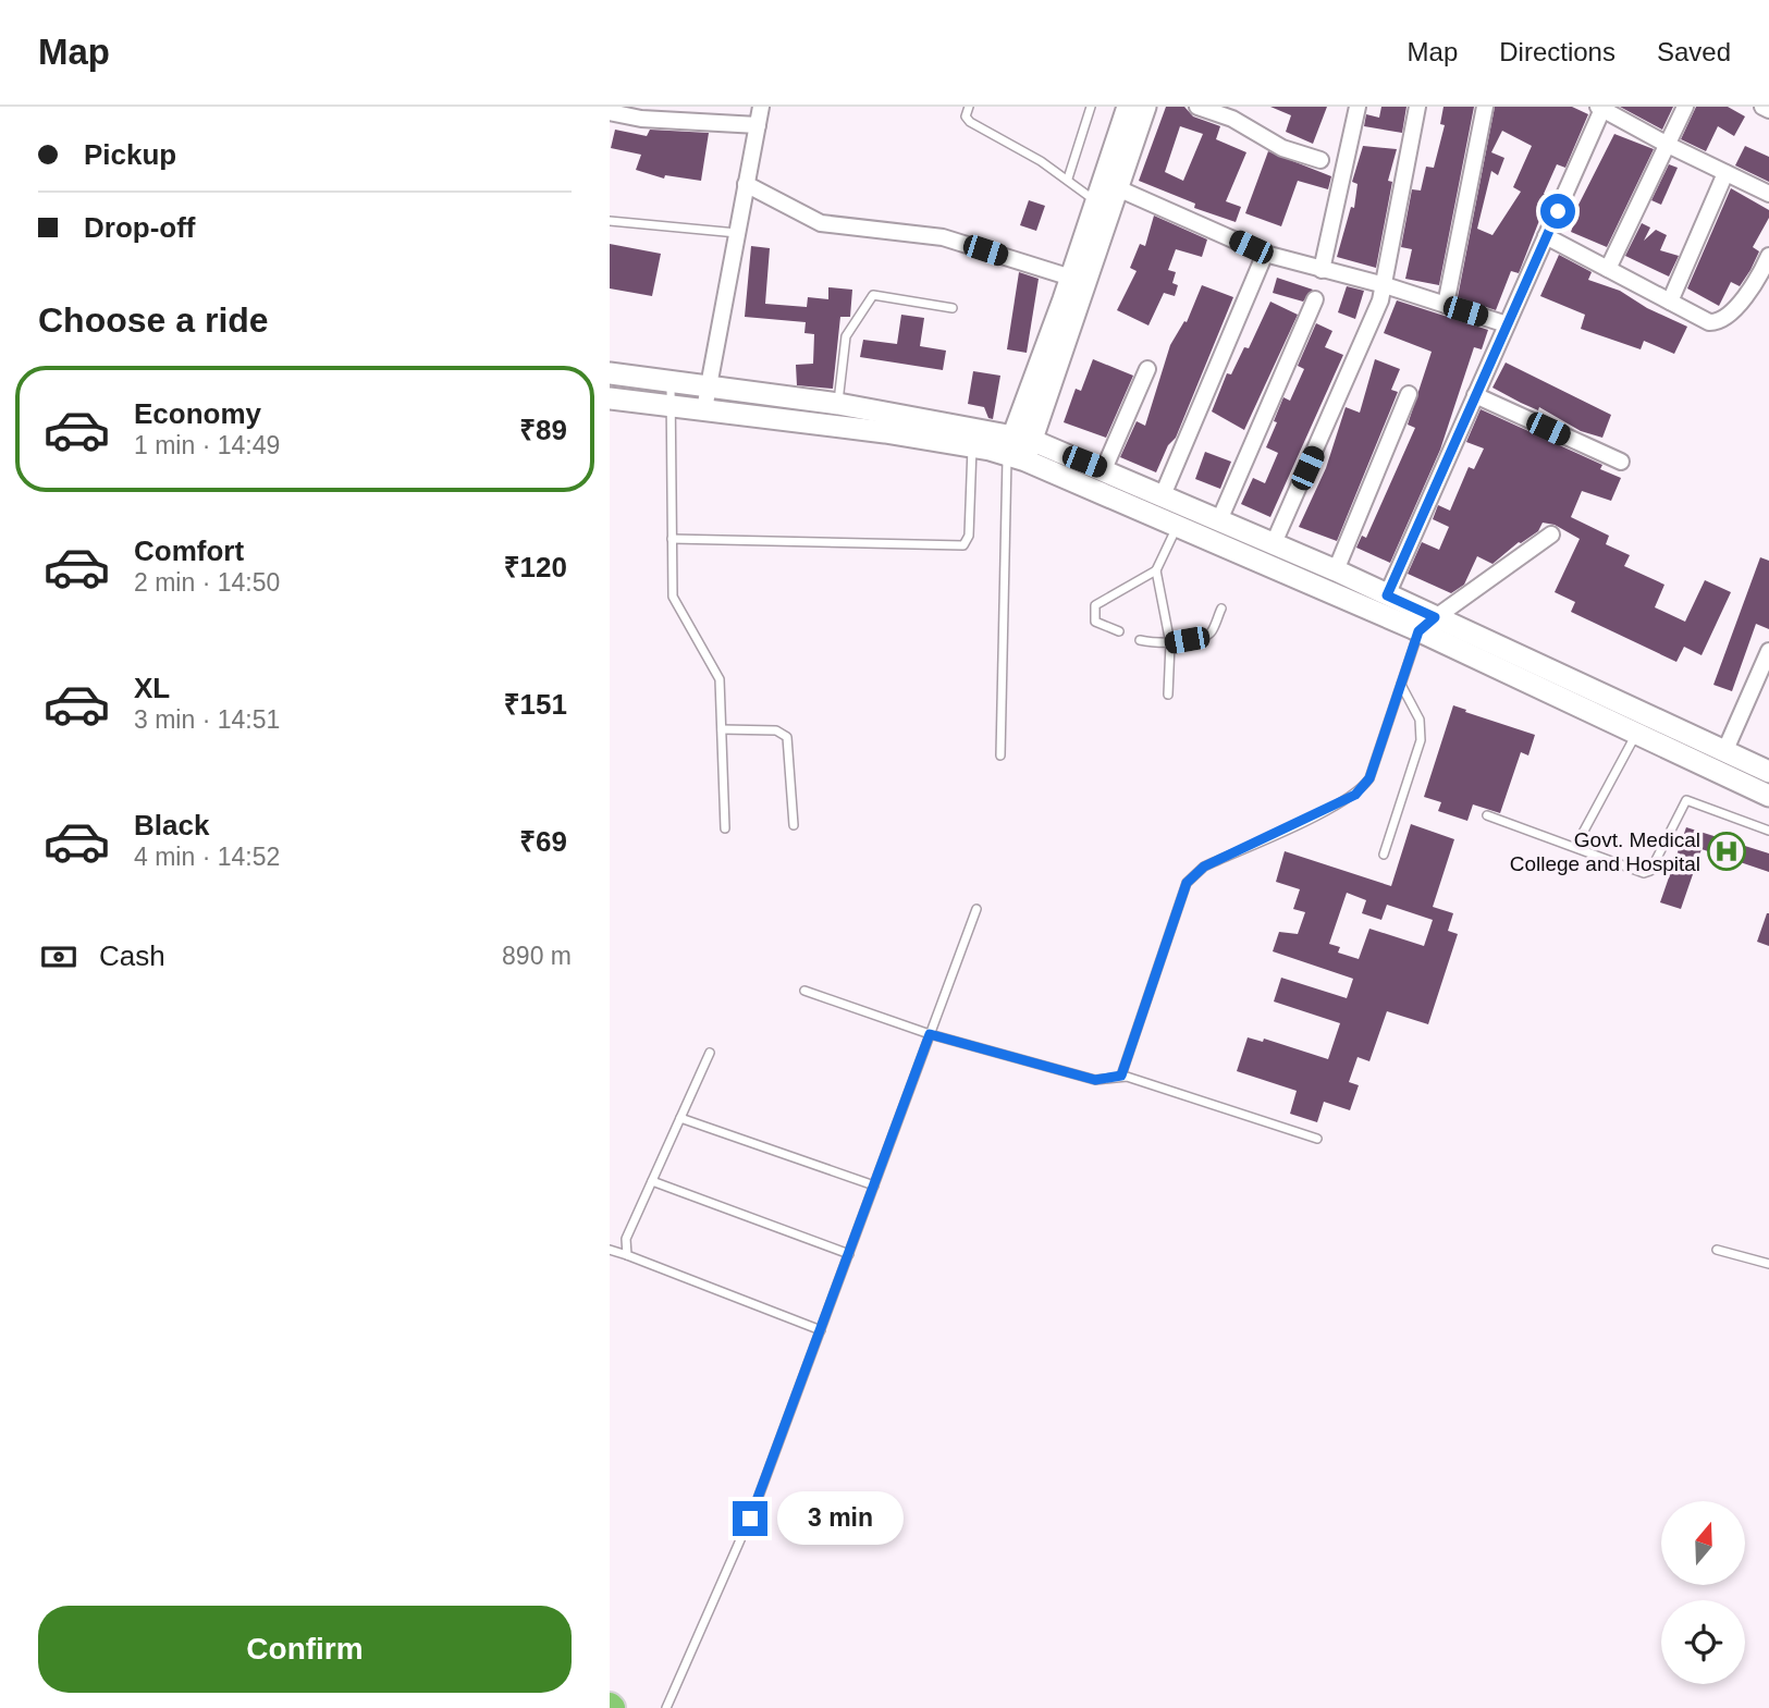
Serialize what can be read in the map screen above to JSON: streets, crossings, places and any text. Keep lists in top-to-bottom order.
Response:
{
  "places": {
    "hospital": ["Govt. Medical College and Hospital"]
  },
  "north": "top",
  "page": {
    "header": "Map",
    "nav": ["Map", "Directions", "Saved"],
    "banner": ["Pickup", "Drop-off"],
    "heading": "Choose a ride",
    "list": [
      {
        "name": "Economy",
        "note": "1 min · 14:49",
        "value": "₹89"
      },
      {
        "name": "Comfort",
        "note": "2 min · 14:50",
        "value": "₹120"
      },
      {
        "name": "XL",
        "note": "3 min · 14:51",
        "value": "₹151"
      },
      {
        "name": "Black",
        "note": "4 min · 14:52",
        "value": "₹69"
      }
    ],
    "pay": ["Cash", "890 m"],
    "bubble": "3 min",
    "buttons": "Confirm"
  }
}
